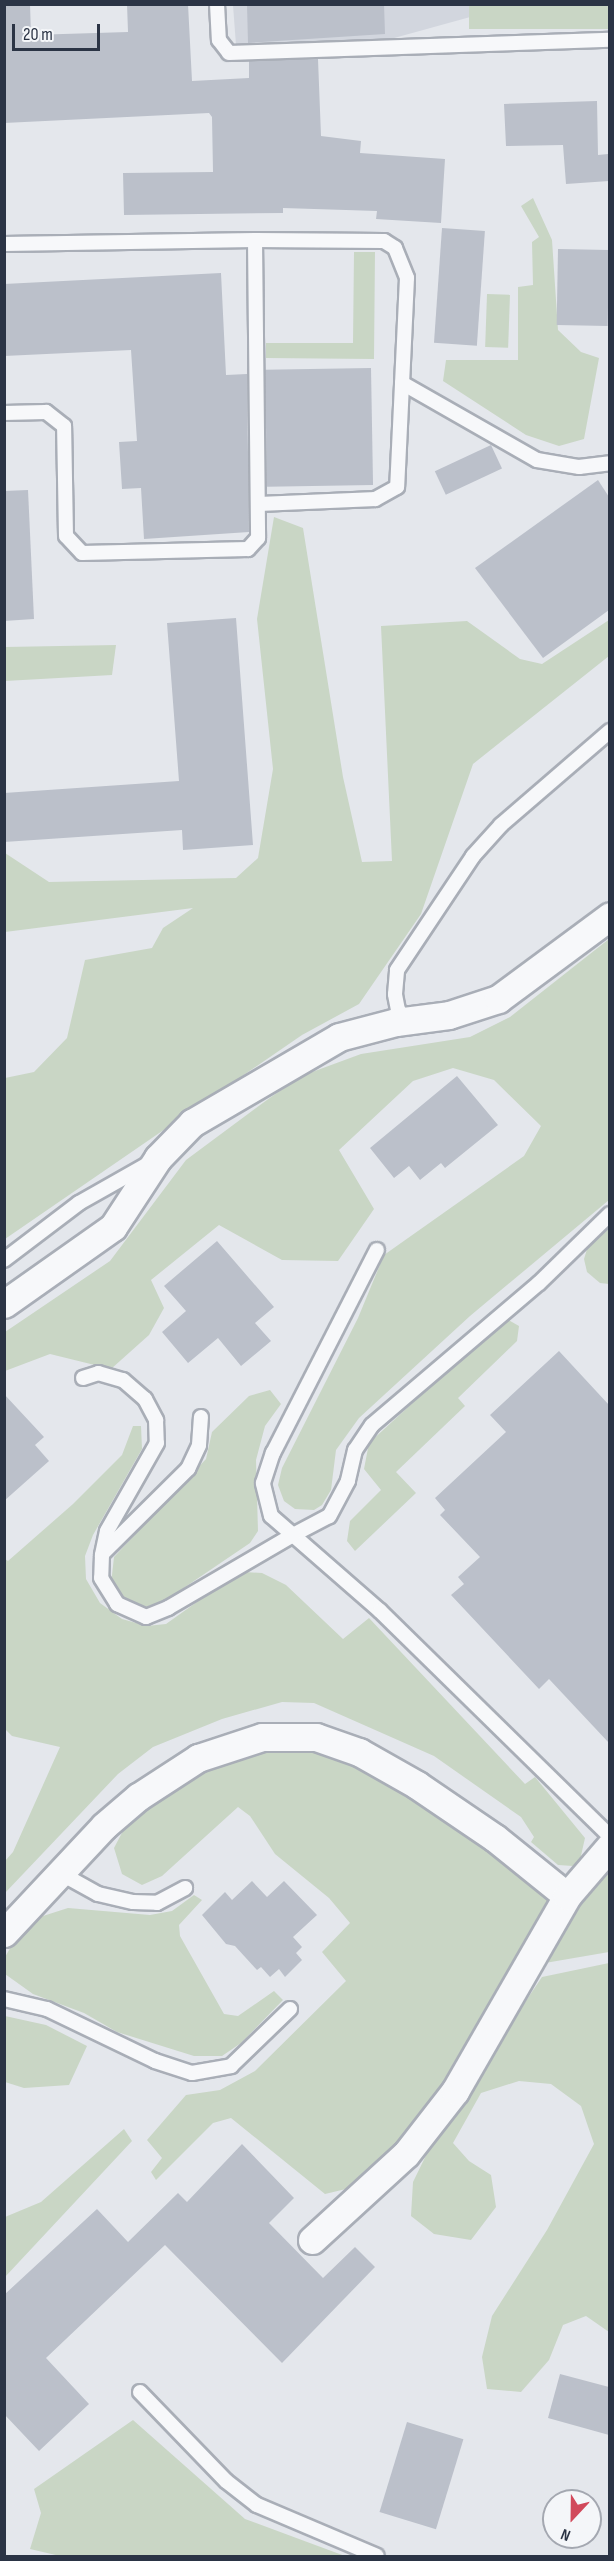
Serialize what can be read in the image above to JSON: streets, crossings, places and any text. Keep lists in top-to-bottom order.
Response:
{
  "scale_bar": "20 m",
  "north": "bottom"
}
